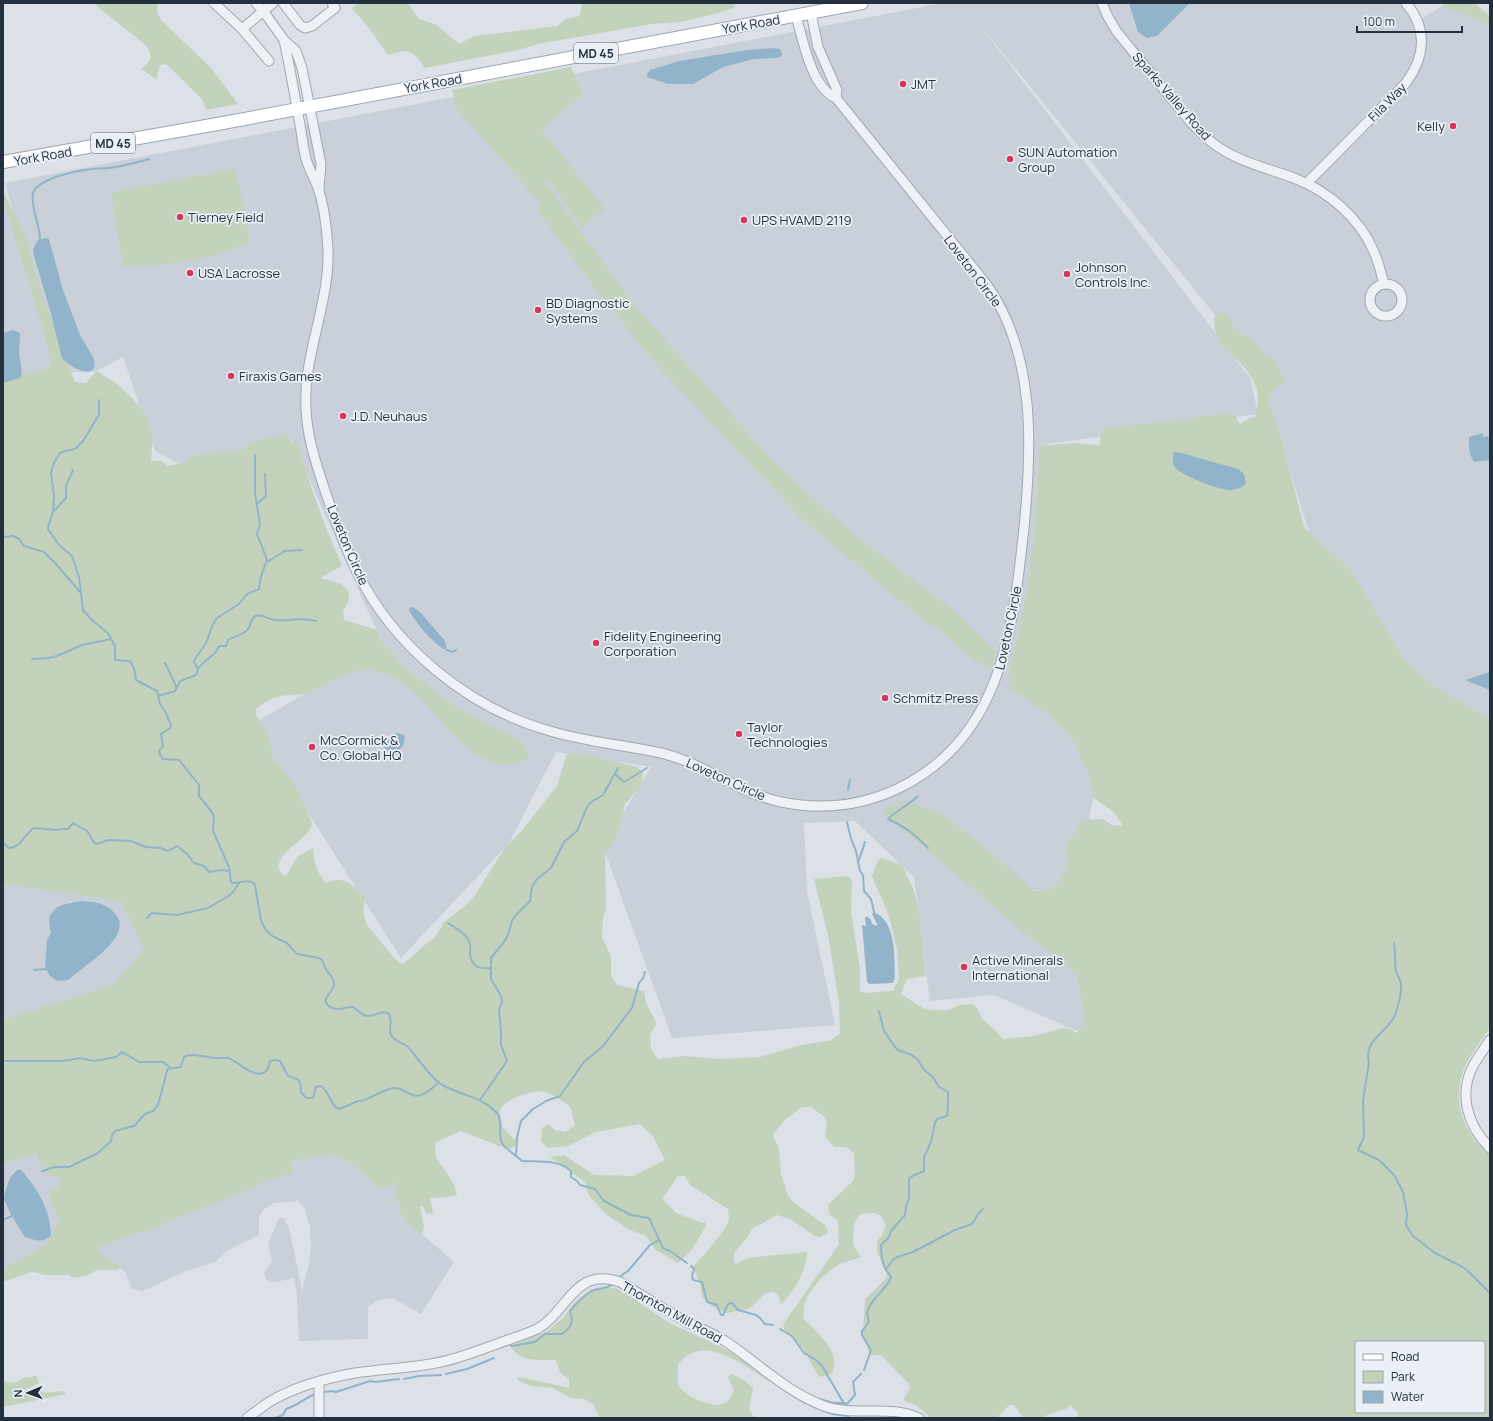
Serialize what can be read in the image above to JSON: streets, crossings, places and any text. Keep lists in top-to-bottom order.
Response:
{
  "streets": {
    "main road": ["York Road", "MD 45"],
    "street": [
      "Sparks Valley Road",
      "Fila Way",
      "Loveton Circle",
      "Thornton Mill Road"
    ]
  },
  "crossings": [
    ["York Road", "Loveton Circle"],
    ["Sparks Valley Road", "Fila Way"]
  ],
  "places": [
    "JMT",
    "Kelly",
    "SUN Automation Group",
    "Tierney Field",
    "UPS HVAMD 2119",
    "USA Lacrosse",
    "Johnson Controls Inc.",
    "BD Diagnostic Systems",
    "Firaxis Games",
    "J.D. Neuhaus",
    "Fidelity Engineering Corporation",
    "Schmitz Press",
    "Taylor Technologies",
    "McCormick & Co. Global HQ",
    "Active Minerals International"
  ],
  "legend": ["Road", "Park", "Water"],
  "scale_bar": "100 m",
  "north": "left"
}
